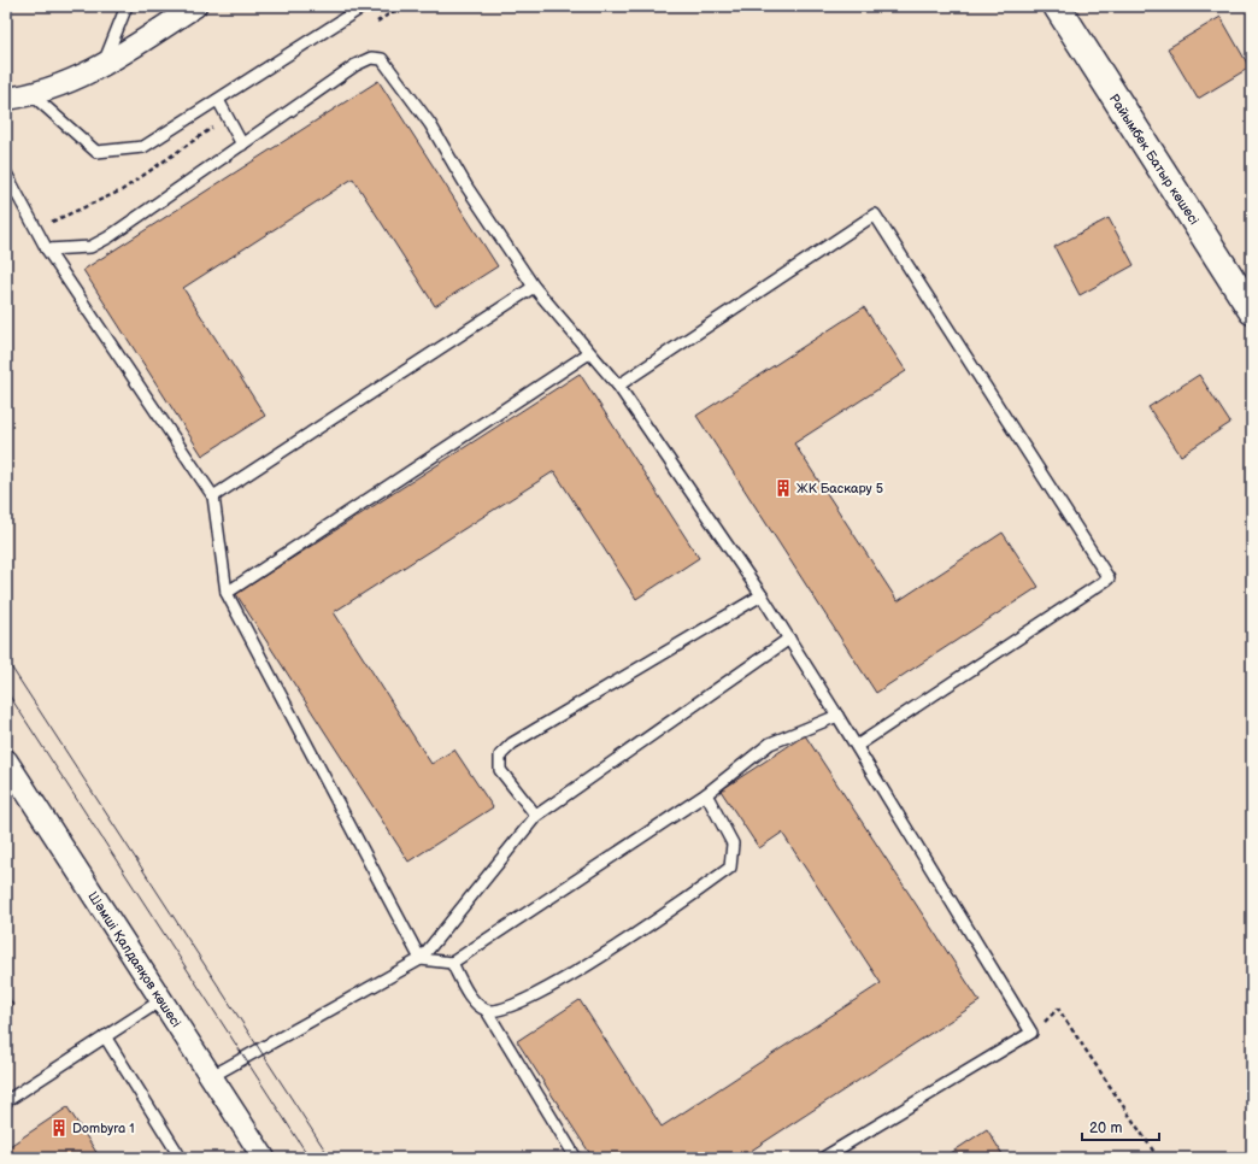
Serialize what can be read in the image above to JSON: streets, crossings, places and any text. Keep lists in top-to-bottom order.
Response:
{
  "streets": {
    "street": ["Райымбек Батыр көшесі", "Шәмші Қалдаяқов көшесі"]
  },
  "places": {
    "building": ["ЖК Баскару 5", "Dombyra 1"]
  },
  "scale_bar": "20 m"
}
